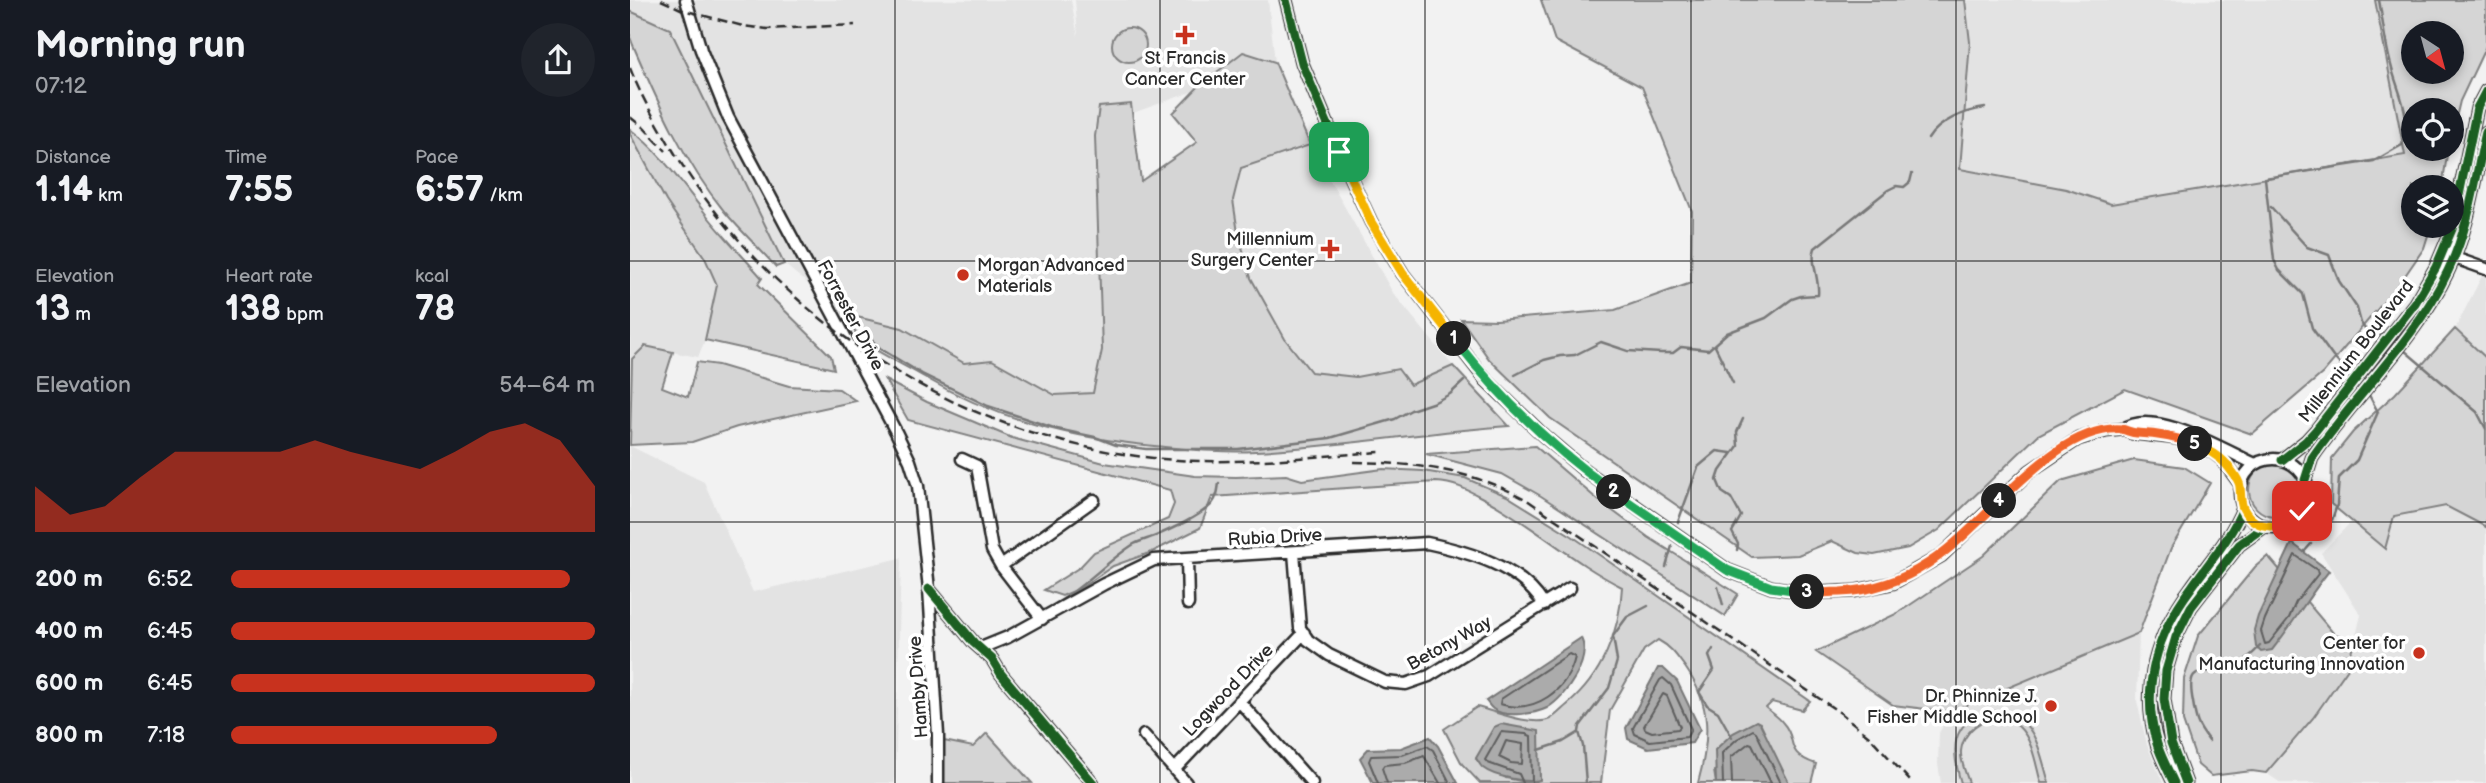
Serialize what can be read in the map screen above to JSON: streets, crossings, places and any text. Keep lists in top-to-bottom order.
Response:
{
  "streets": {
    "street": [
      "Forrester Drive",
      "Millennium Boulevard",
      "Rubia Drive",
      "Betony Way",
      "Hamby Drive",
      "Logwood Drive"
    ]
  },
  "crossings": [
    ["Forrester Drive", "Hamby Drive"],
    ["Rubia Drive", "Betony Way"],
    ["Betony Way", "Logwood Drive"]
  ],
  "places": {
    "health": ["St Francis Cancer Center", "Millennium Surgery Center"],
    "other": ["Morgan Advanced Materials", "Center for Manufacturing Innovation", "Dr. Phinnize J. Fisher Middle School"]
  },
  "north": "bottom right",
  "page": {
    "heading": ["Morning run", "07:12"],
    "stats": [
      ["Distance", "1.14 km"],
      ["Time", "7:55"],
      ["Pace", "6:57 /km"],
      ["Elevation", "13 m"],
      ["Heart rate", "138 bpm"],
      ["kcal", "78"]
    ],
    "pins": [
      "1",
      "5",
      "2",
      "4",
      "3"
    ],
    "chart": ["Elevation", "54–64 m"],
    "list": [
      {
        "name": "200 m",
        "note": "6:52"
      },
      {
        "name": "400 m",
        "note": "6:45"
      },
      {
        "name": "600 m",
        "note": "6:45"
      },
      {
        "name": "800 m",
        "note": "7:18"
      }
    ]
  }
}
